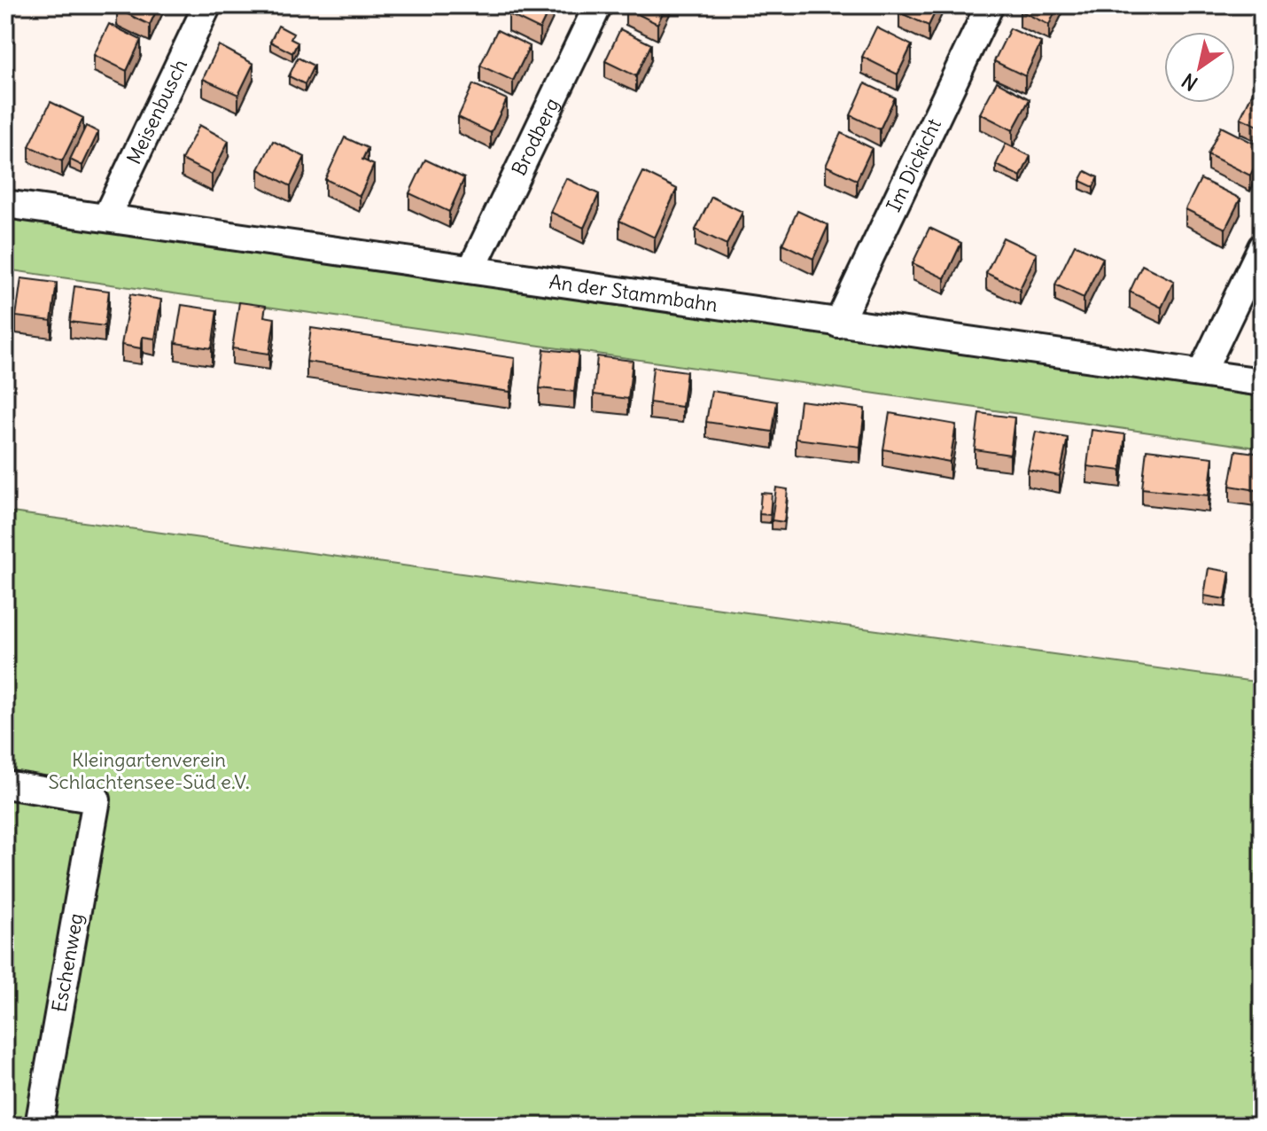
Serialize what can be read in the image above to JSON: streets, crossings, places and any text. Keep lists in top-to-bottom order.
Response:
{
  "streets": {
    "street": [
      "Meisenbusch",
      "Brodberg",
      "Im Dickicht",
      "An der Stammbahn",
      "Eschenweg"
    ]
  },
  "crossings": [
    ["Meisenbusch", "An der Stammbahn"],
    ["Brodberg", "An der Stammbahn"],
    ["Im Dickicht", "An der Stammbahn"]
  ],
  "parks": ["Kleingartenverein Schlachtensee-Süd e.V."],
  "north": "bottom left"
}
